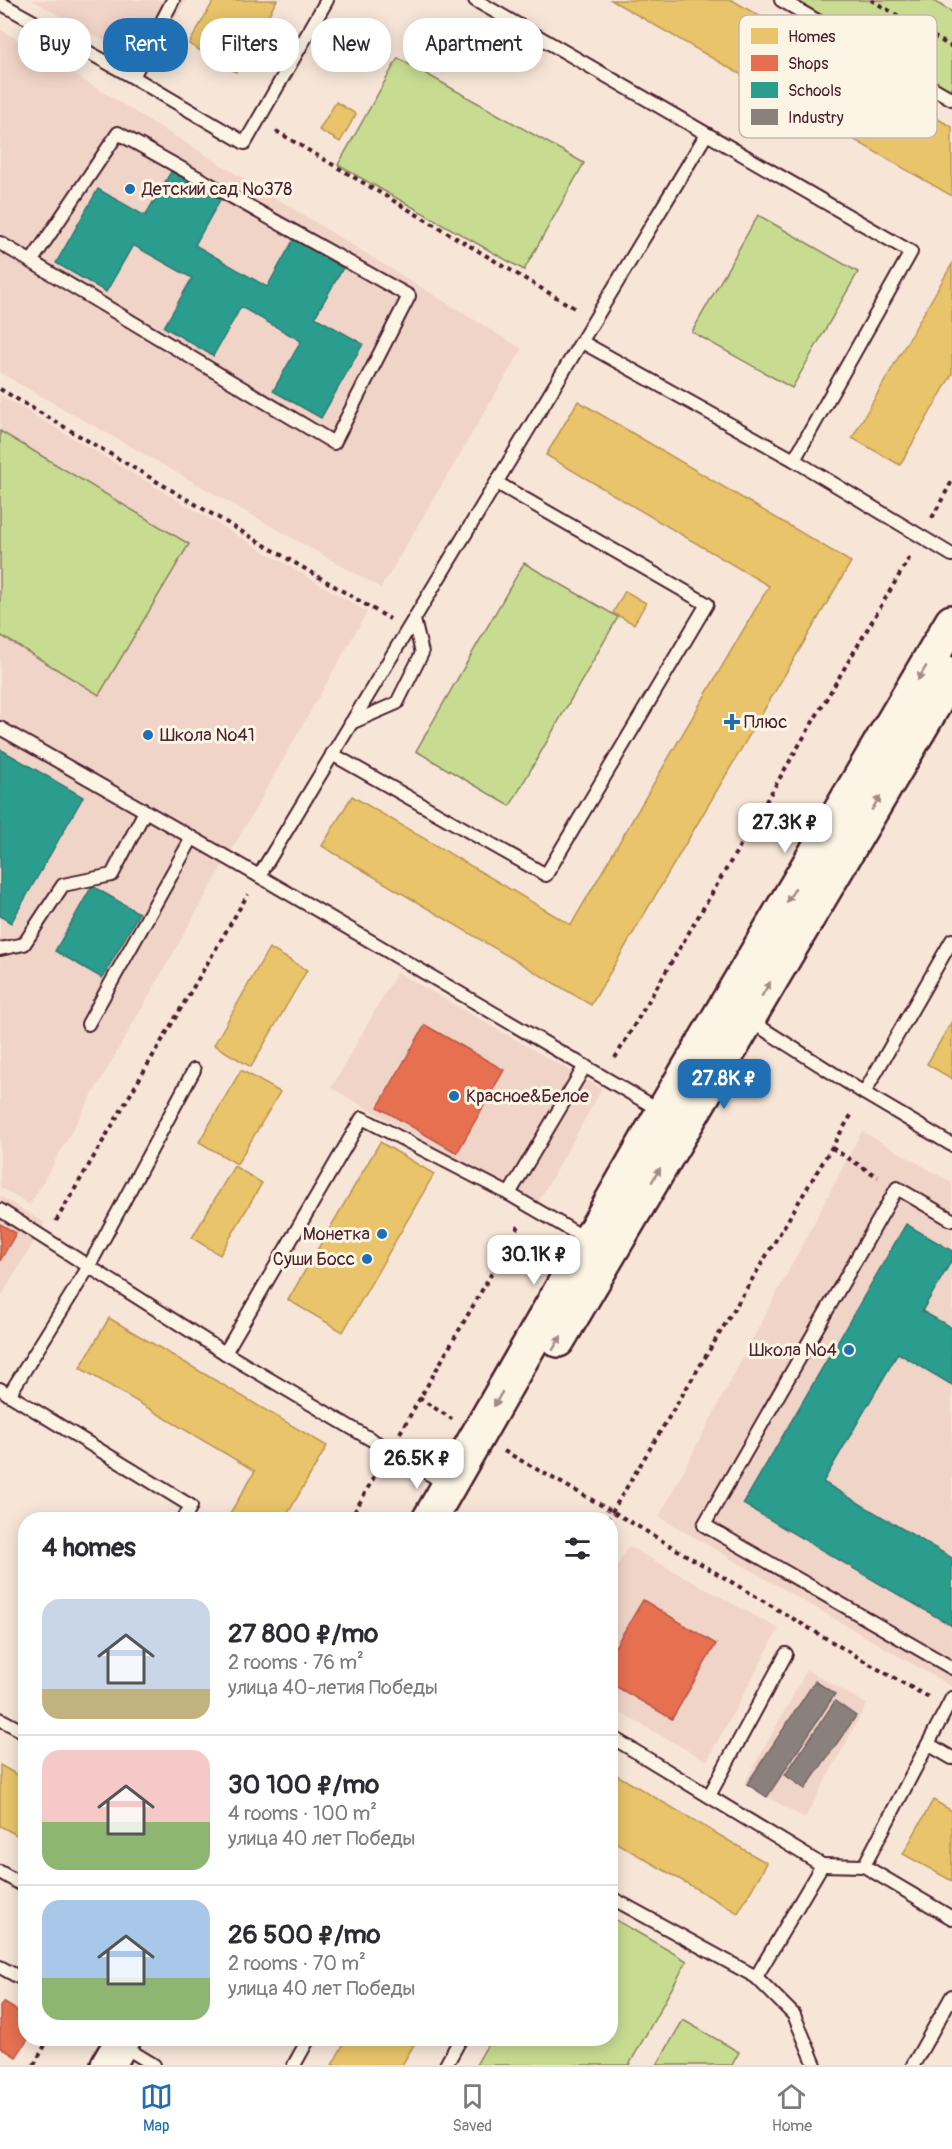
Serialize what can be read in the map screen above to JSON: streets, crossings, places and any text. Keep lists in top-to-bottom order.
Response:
{
  "places": {
    "other": [
      "Детский сад №378",
      "Школа №41",
      "Красное&Белое",
      "Монетка",
      "Суши Босс",
      "Школа №4"
    ],
    "health": ["Плюс"]
  },
  "legend": [
    "Homes",
    "Shops",
    "Schools",
    "Industry"
  ],
  "page": {
    "chip": [
      "Buy",
      "Rent",
      "Filters",
      "New",
      "Apartment"
    ],
    "price": [
      "27.3K ₽",
      "27.8K ₽",
      "30.1K ₽",
      "26.5K ₽"
    ],
    "heading": "4 homes",
    "list": [
      {
        "name": "27 800 ₽/mo",
        "note": "2 rooms · 76 m² · улица 40-летия Победы"
      },
      {
        "name": "30 100 ₽/mo",
        "note": "4 rooms · 100 m² · улица 40 лет Победы"
      },
      {
        "name": "26 500 ₽/mo",
        "note": "2 rooms · 70 m² · улица 40 лет Победы"
      }
    ],
    "tabs": ["Map", "Saved", "Home"]
  }
}
